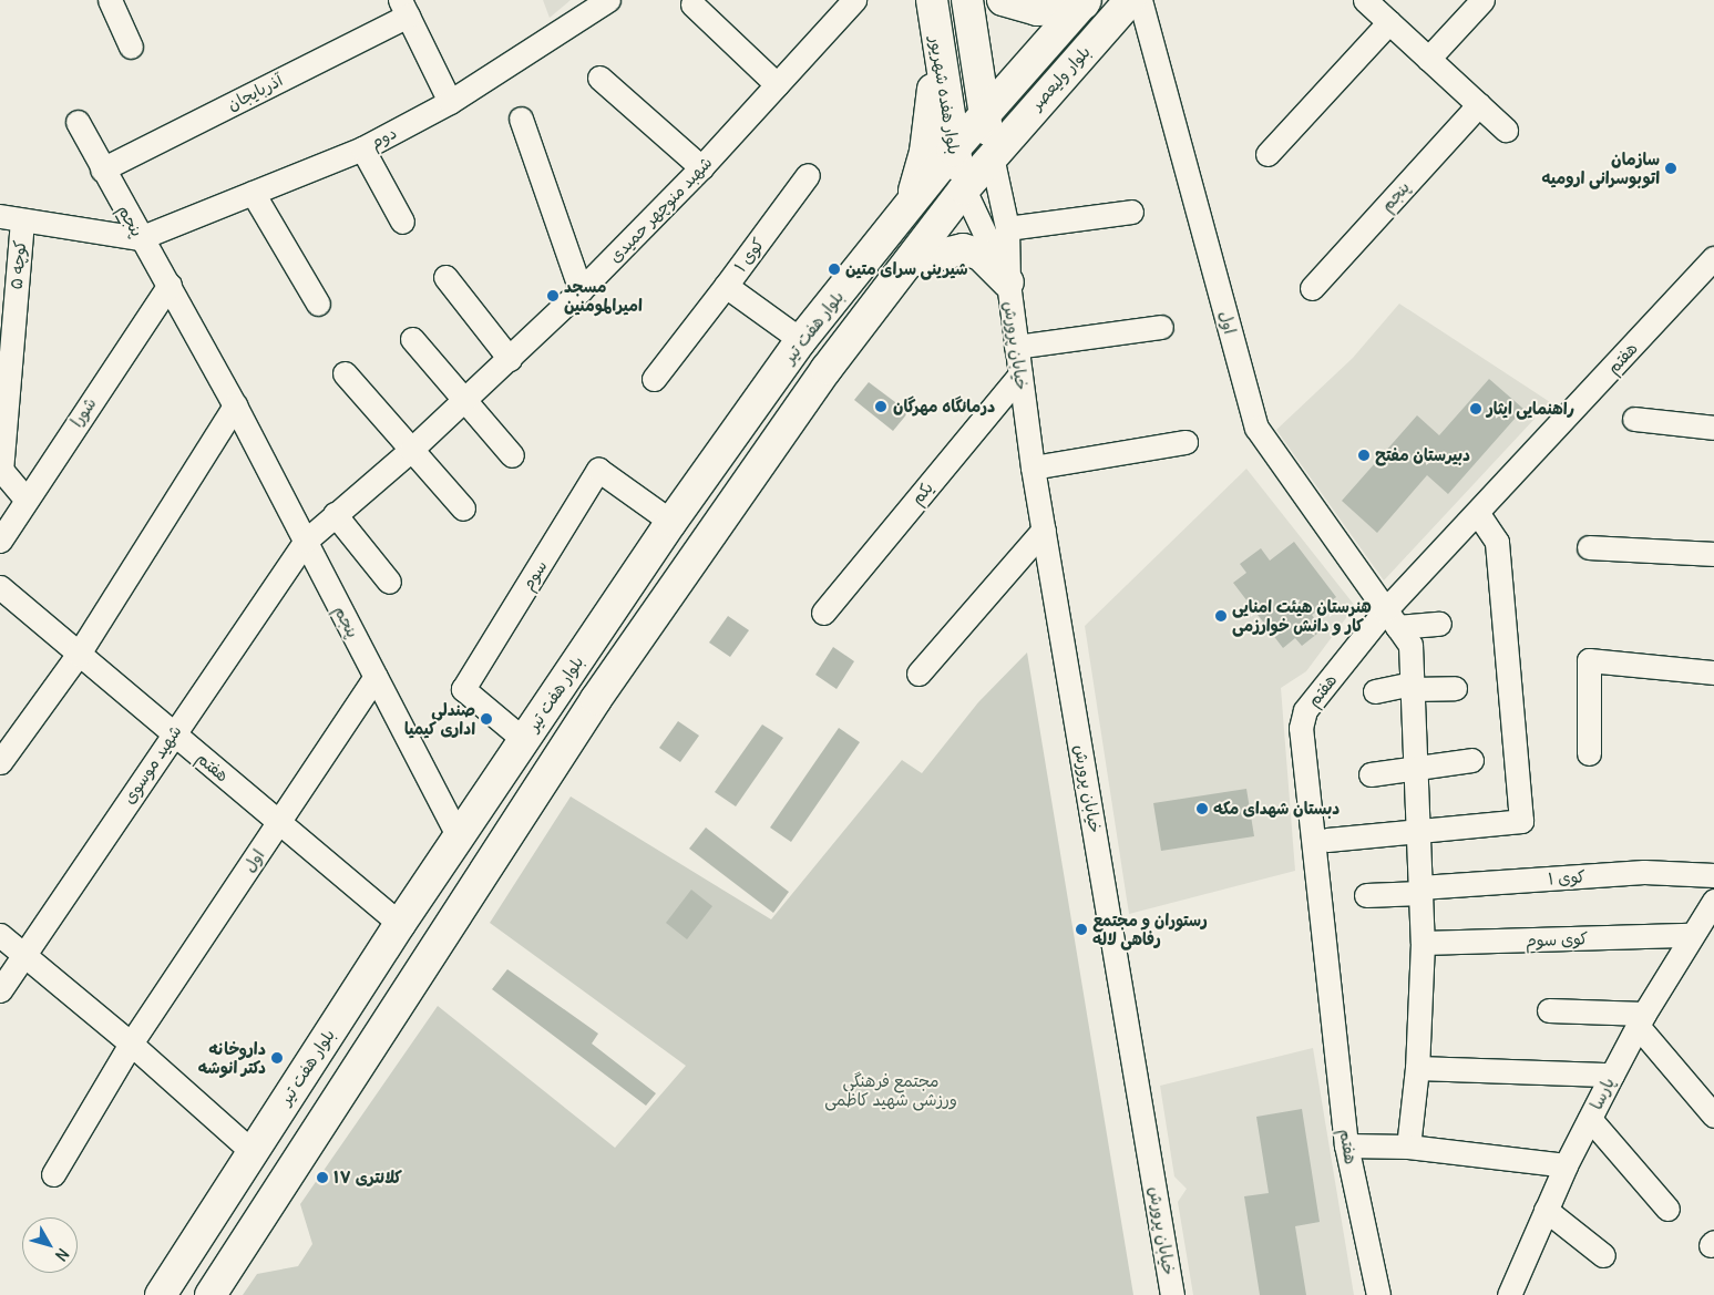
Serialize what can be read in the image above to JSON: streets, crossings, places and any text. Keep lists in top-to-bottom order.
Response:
{
  "streets": {
    "main road": ["بلوار ولیعصر", "بلوار هفده شهریور", "بلوار هفت تیر"],
    "street": [
      "آذربایجان",
      "دوم",
      "پنجم",
      "شهبد منوچهر حمیدی",
      "کوی ۱",
      "کوچه ۵",
      "اول",
      "خیابان پرورش",
      "هفتم",
      "شورا",
      "یکم",
      "سوم",
      "شهید موسوی",
      "کوی سوم",
      "پارسا"
    ]
  },
  "crossings": [
    ["بلوار ولیعصر", "بلوار هفت تیر"],
    ["بلوار ولیعصر", "خیابان پرورش"],
    ["آذربایجان", "پنجم"],
    ["بلوار هفده شهریور", "بلوار هفت تیر"],
    ["بلوار هفده شهریور", "خیابان پرورش"],
    ["دوم", "پنجم"],
    ["پنجم", "شهبد منوچهر حمیدی"],
    ["پنجم", "اول"],
    ["پنجم", "بلوار هفت تیر"],
    ["پنجم", "شورا"],
    ["پنجم", "شهید موسوی"],
    ["شهبد منوچهر حمیدی", "شهید موسوی"],
    ["کوی ۱", "اول"],
    ["کوی ۱", "بلوار هفت تیر"],
    ["کوچه ۵", "شورا"],
    ["اول", "هفتم"],
    ["اول", "کوی سوم"],
    ["بلوار هفت تیر", "هفتم"],
    ["بلوار هفت تیر", "سوم"],
    ["خیابان پرورش", "یکم"],
    ["هفتم", "شهید موسوی"],
    ["کوی سوم", "پارسا"]
  ],
  "parks": ["مجتمع فرهنگی ورزشی شهید کاظمی"],
  "places": [
    "سازمان اتوبوسرانی ارومیه",
    "شیرینی سرای متین",
    "مسجد امیرالمومنین",
    "درمانگاه مهرگان",
    "راهنمایی ایثار",
    "دبیرستان مفتح",
    "هنرستان هیئت امنایی کار و دانش خوارزمی",
    "صندلی اداری کیمیا",
    "دبستان شهدای مکه",
    "رستوران و مجتمع رفاهی لاله",
    "داروخانه دکتر انوشه",
    "کلانتری ۱۷"
  ],
  "north": "bottom right"
}
